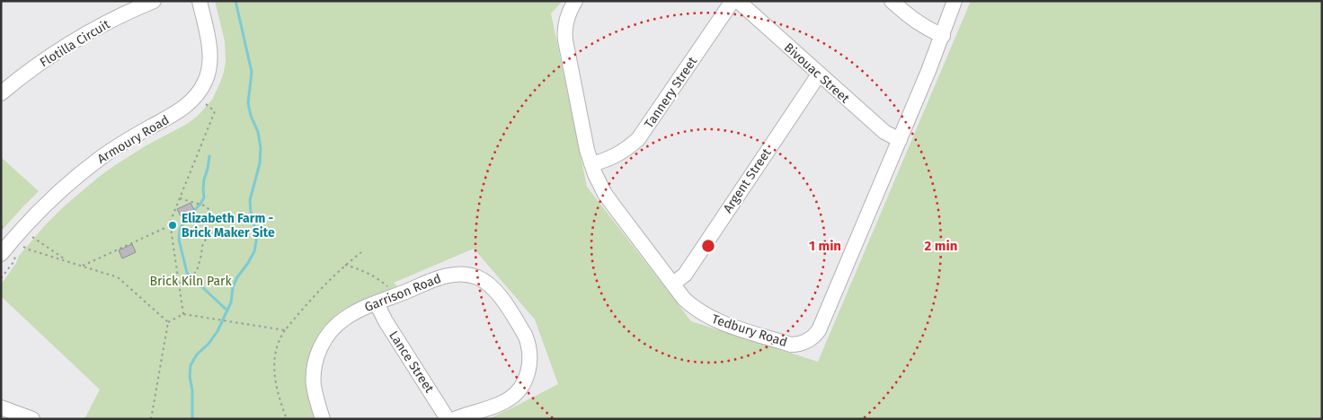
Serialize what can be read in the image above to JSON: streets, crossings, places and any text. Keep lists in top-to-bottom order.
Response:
{
  "streets": {
    "street": [
      "Flotilla Circuit",
      "Bivouac Street",
      "Tannery Street",
      "Armoury Road",
      "Argent Street",
      "Garrison Road",
      "Tedbury Road",
      "Lance Street"
    ]
  },
  "crossings": [
    ["Bivouac Street", "Argent Street"],
    ["Bivouac Street", "Tedbury Road"],
    ["Tannery Street", "Tedbury Road"],
    ["Argent Street", "Tedbury Road"],
    ["Garrison Road", "Lance Street"]
  ],
  "parks": ["Brick Kiln Park"],
  "places": ["Elizabeth Farm - Brick Maker Site"],
  "rings": ["1 min", "2 min"]
}
